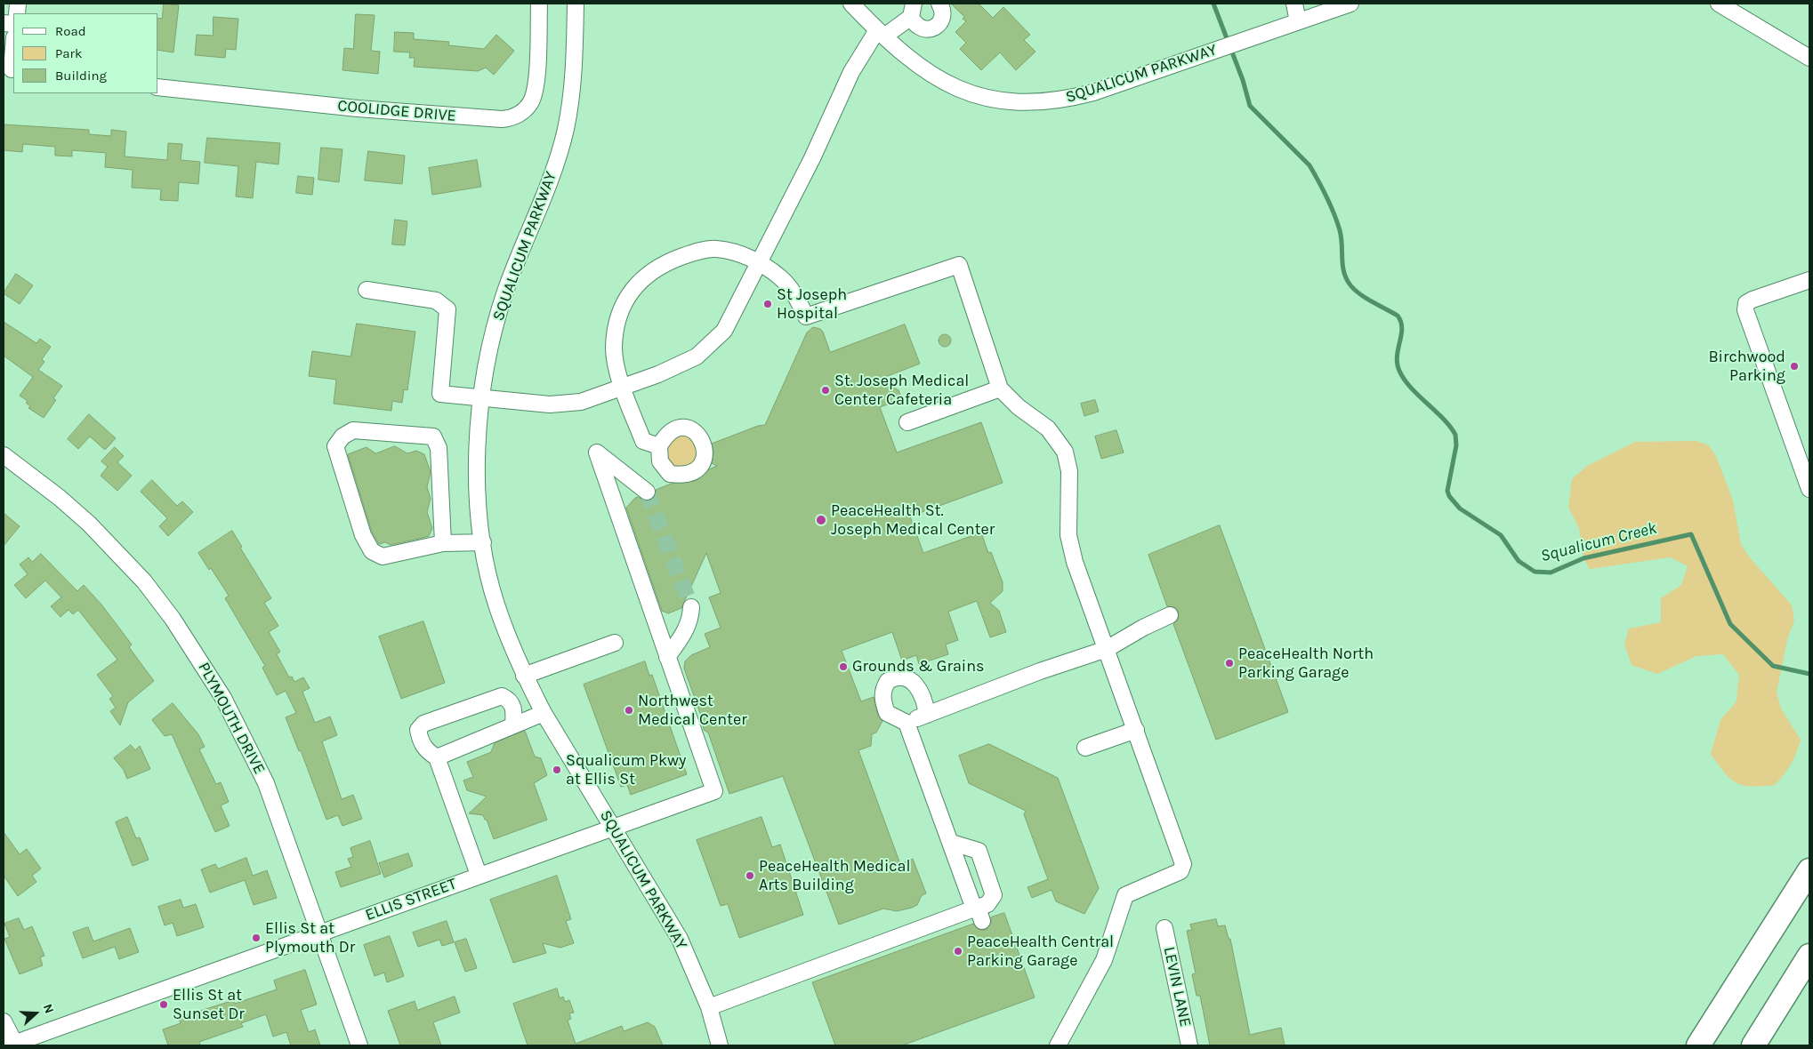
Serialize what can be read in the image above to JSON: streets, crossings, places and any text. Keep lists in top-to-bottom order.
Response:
{
  "streets": {
    "street": [
      "SQUALICUM PARKWAY",
      "COOLIDGE DRIVE",
      "PLYMOUTH DRIVE",
      "ELLIS STREET",
      "LEVIN LANE"
    ]
  },
  "crossings": [
    ["SQUALICUM PARKWAY", "ELLIS STREET"],
    ["PLYMOUTH DRIVE", "ELLIS STREET"]
  ],
  "water": ["Squalicum Creek"],
  "places": [
    "St Joseph Hospital",
    "Birchwood Parking",
    "St. Joseph Medical Center Cafeteria",
    "PeaceHealth St. Joseph Medical Center",
    "PeaceHealth North Parking Garage",
    "Grounds & Grains",
    "Northwest Medical Center",
    "Squalicum Pkwy at Ellis St",
    "PeaceHealth Medical Arts Building",
    "Ellis St at Plymouth Dr",
    "PeaceHealth Central Parking Garage",
    "Ellis St at Sunset Dr"
  ],
  "legend": ["Road", "Park", "Building"],
  "north": "right"
}
